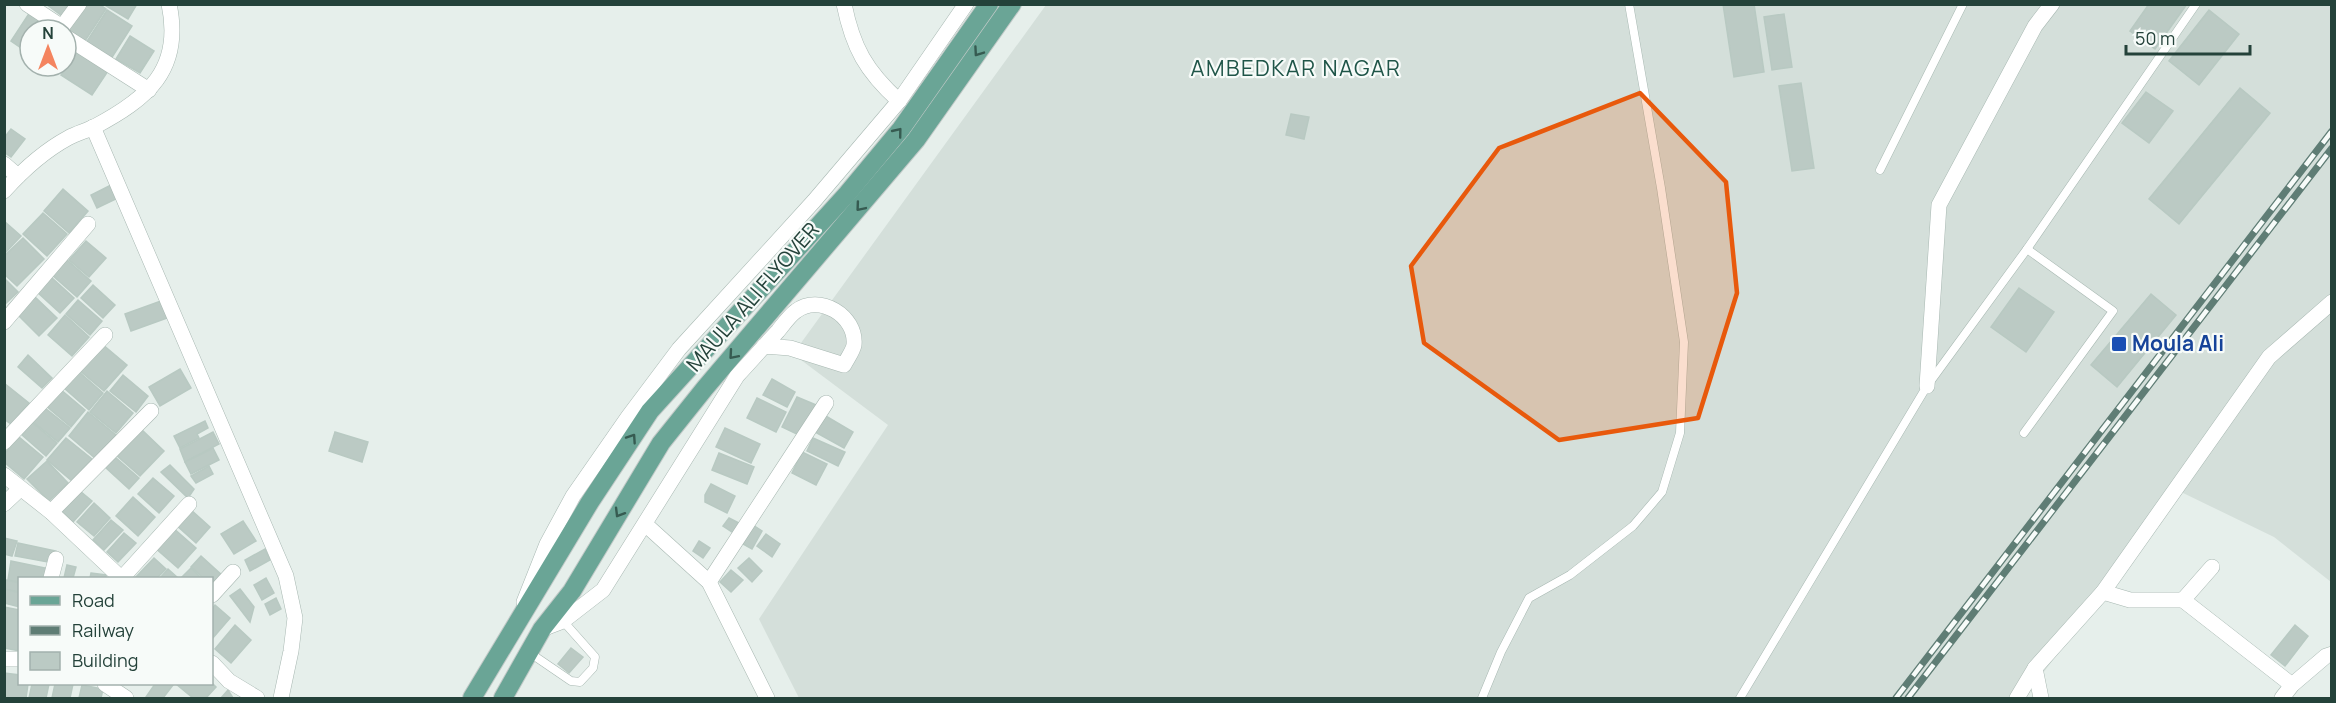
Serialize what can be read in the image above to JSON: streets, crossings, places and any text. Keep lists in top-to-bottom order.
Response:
{
  "streets": {
    "main road": ["MAULA ALI FLYOVER"]
  },
  "districts": ["AMBEDKAR NAGAR"],
  "places": {
    "transit": ["Moula Ali"]
  },
  "legend": ["Road", "Railway", "Building"],
  "scale_bar": "50 m",
  "north": "top"
}
